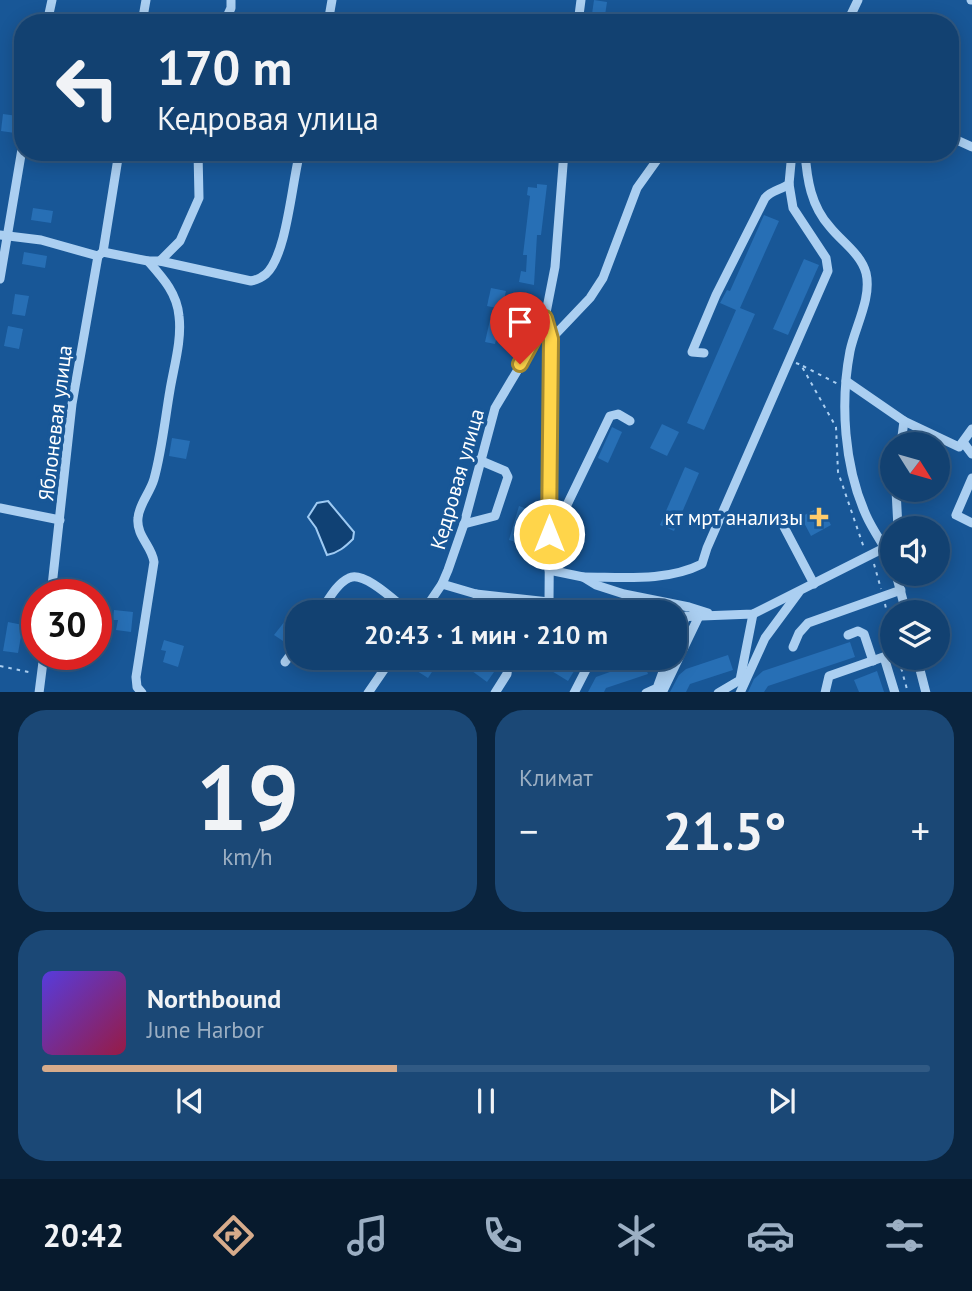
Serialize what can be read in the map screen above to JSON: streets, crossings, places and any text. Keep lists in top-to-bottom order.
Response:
{
  "streets": {
    "street": ["Яблоневая улица", "Кедровая улица"]
  },
  "places": {
    "health": ["кт мрт анализы"]
  },
  "north": "bottom right",
  "page": {
    "turn": ["170 m", "Кедровая улица"],
    "limit": "30",
    "trip": "20:43 · 1 мин · 210 m",
    "tile": [
      ["19", "km/h"],
      "Климат"
    ],
    "heat": ["−", "21.5°", "+"],
    "song": ["Northbound", "June Harbor"],
    "tabs": "20:42"
  }
}
